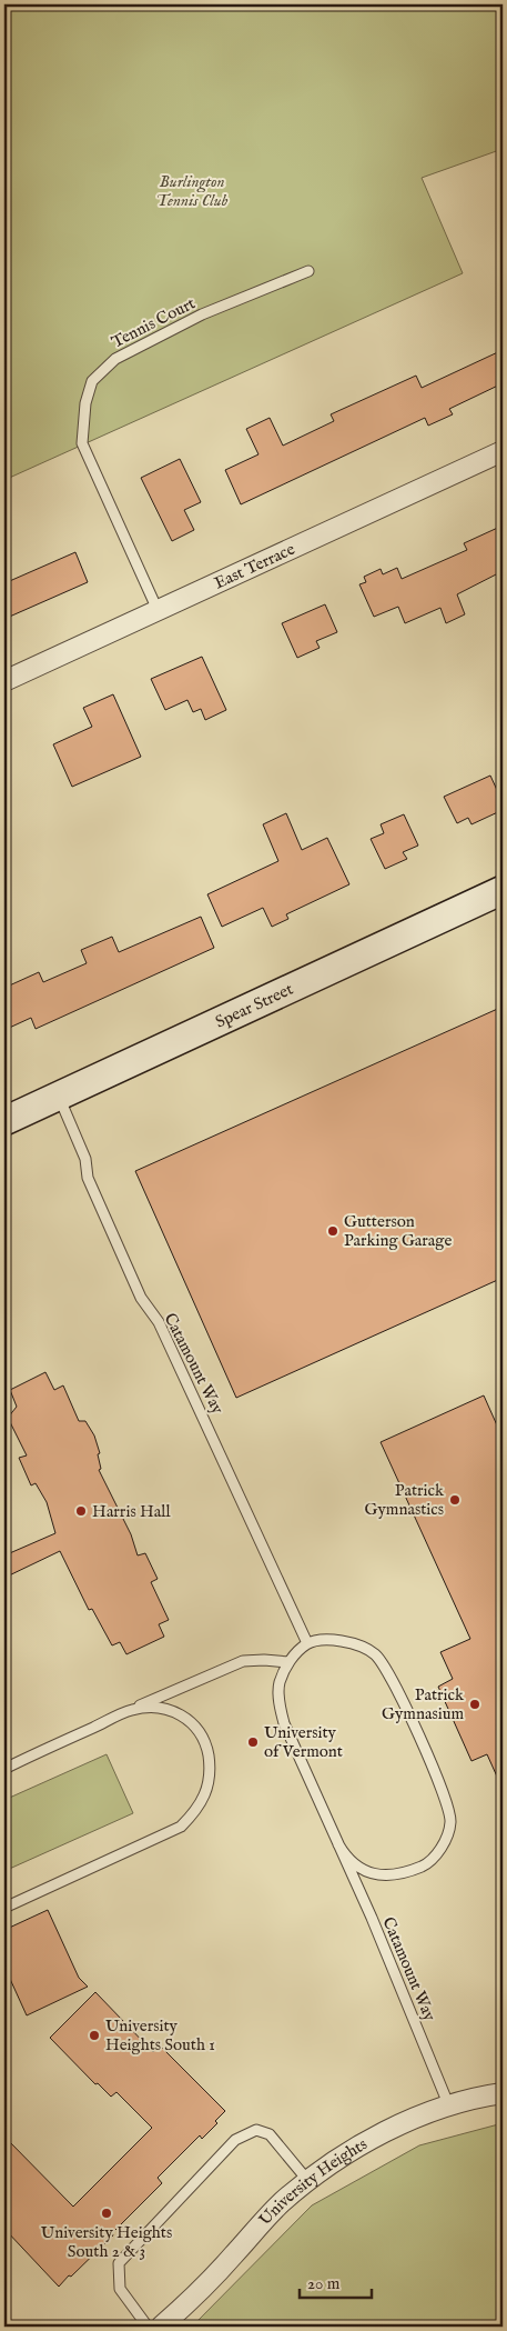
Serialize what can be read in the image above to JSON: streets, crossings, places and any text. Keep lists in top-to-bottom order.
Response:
{
  "streets": {
    "main road": ["Spear Street"],
    "street": ["East Terrace", "University Heights"],
    "lane": ["Tennis Court", "Catamount Way"]
  },
  "crossings": [
    ["Tennis Court", "East Terrace"],
    ["Spear Street", "Catamount Way"],
    ["Catamount Way", "University Heights"]
  ],
  "parks": ["Burlington Tennis Club"],
  "places": [
    "Gutterson Parking Garage",
    "Patrick Gymnastics",
    "Harris Hall",
    "Patrick Gymnasium",
    "University of Vermont",
    "University Heights South 1",
    "University Heights South 2 & 3"
  ],
  "scale_bar": "20 m"
}
